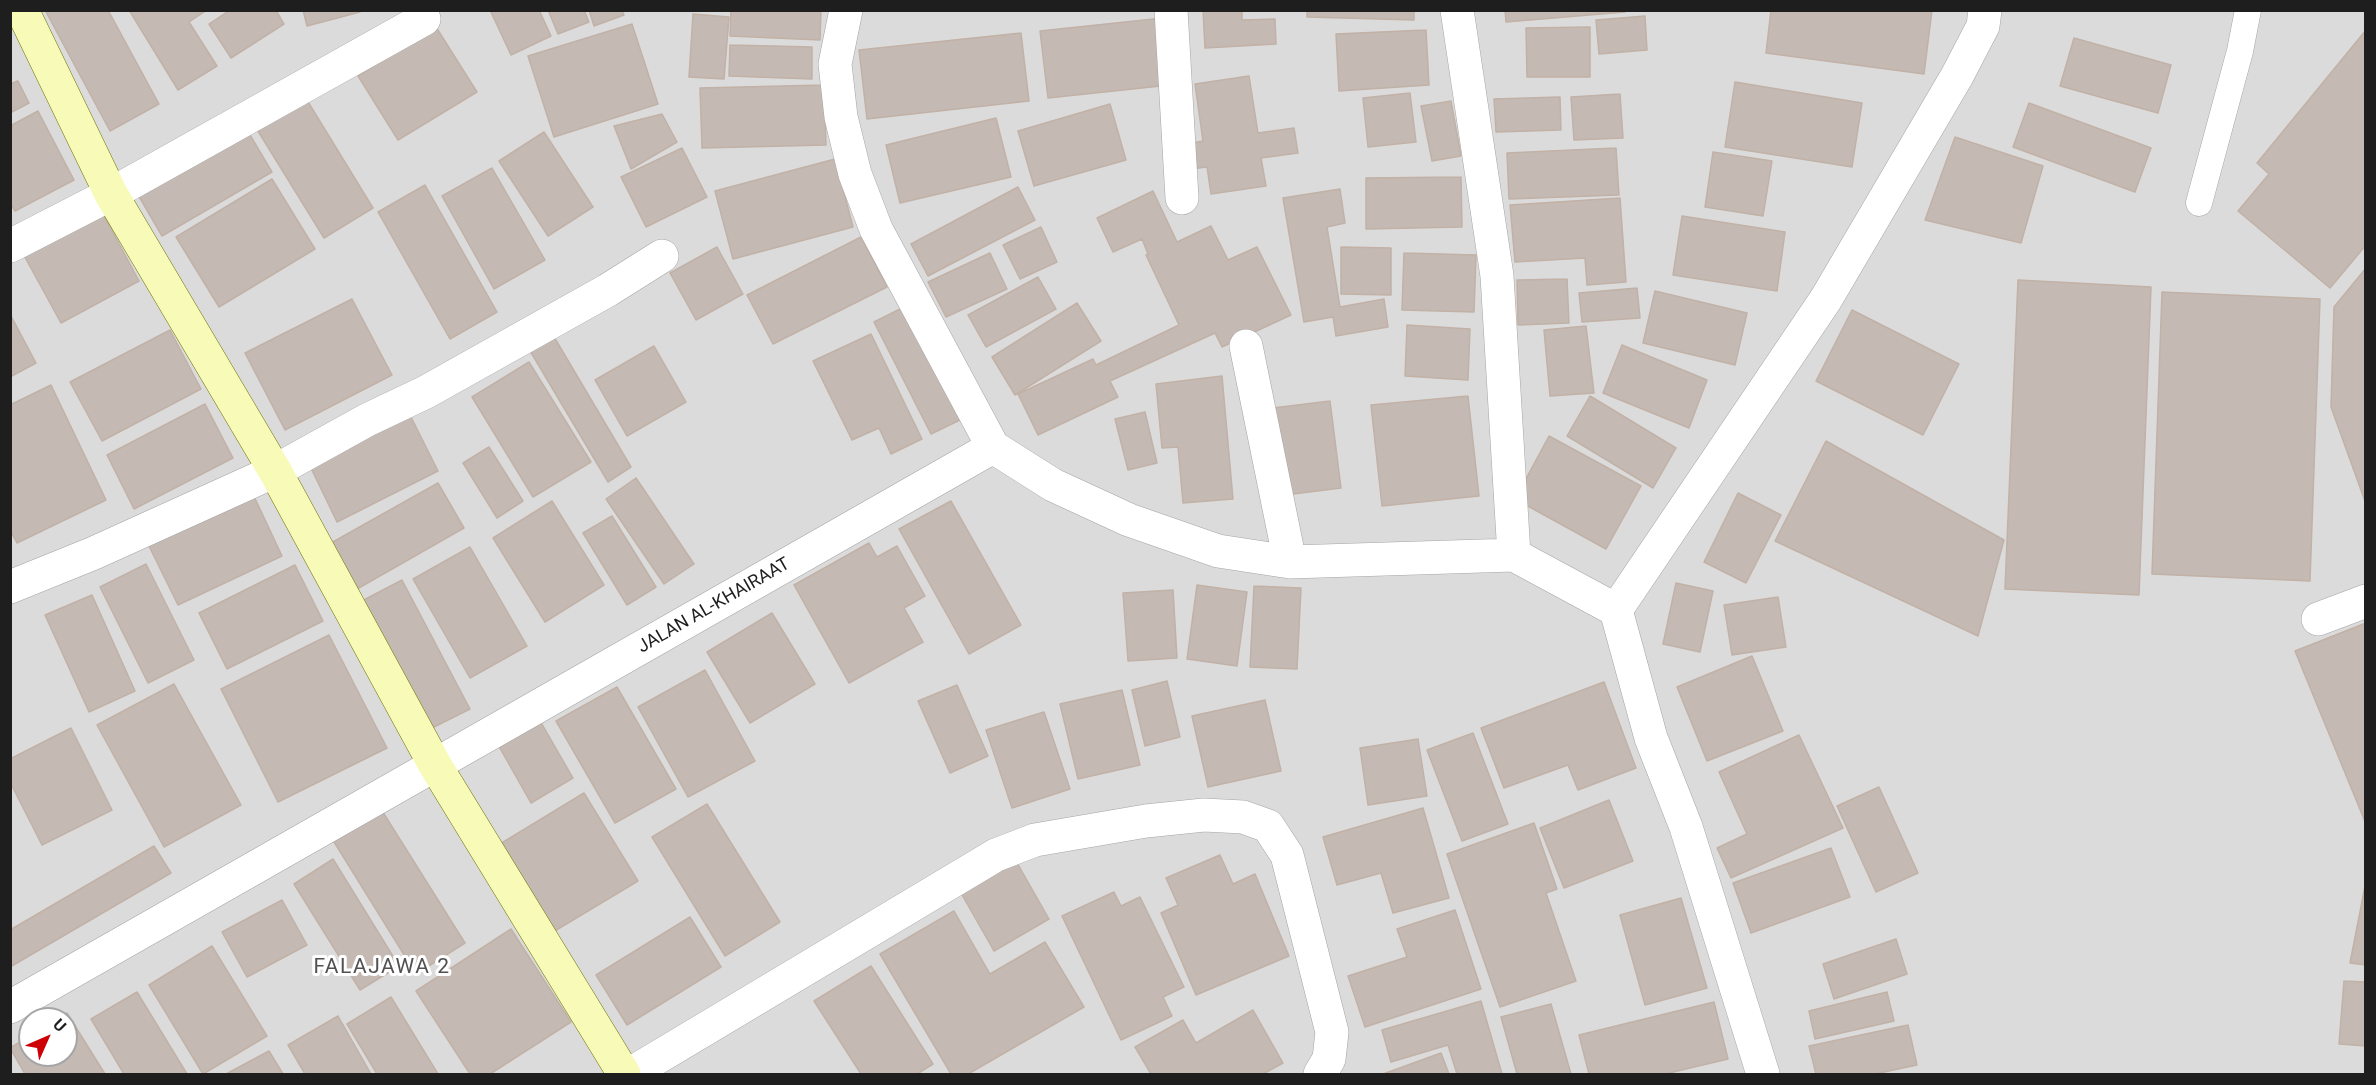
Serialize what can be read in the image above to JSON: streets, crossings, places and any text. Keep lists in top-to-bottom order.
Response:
{
  "streets": {
    "street": ["JALAN AL-KHAIRAAT"]
  },
  "districts": ["FALAJAWA 2"],
  "north": "top right"
}
